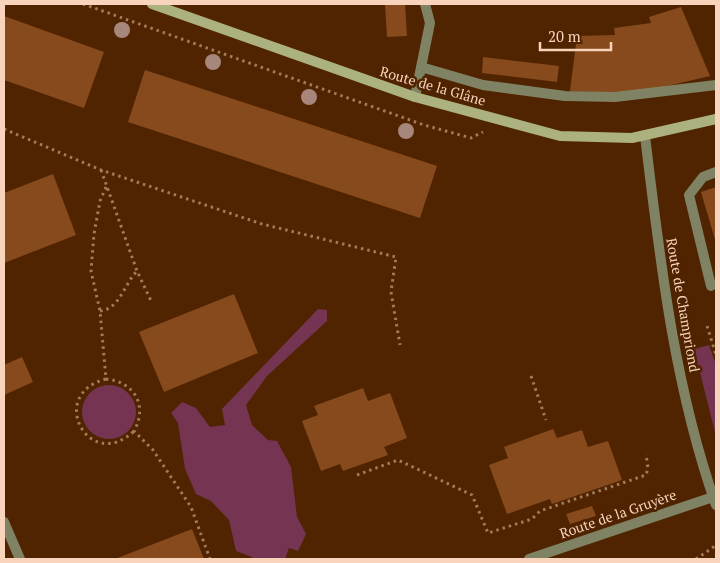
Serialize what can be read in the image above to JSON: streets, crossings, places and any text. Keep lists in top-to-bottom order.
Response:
{
  "streets": {
    "main road": ["Route de la Glâne"],
    "street": ["Route de Champriond", "Route de la Gruyère"]
  },
  "crossings": [
    ["Route de la Glâne", "Route de Champriond"],
    ["Route de Champriond", "Route de la Gruyère"]
  ],
  "scale_bar": "20 m"
}
